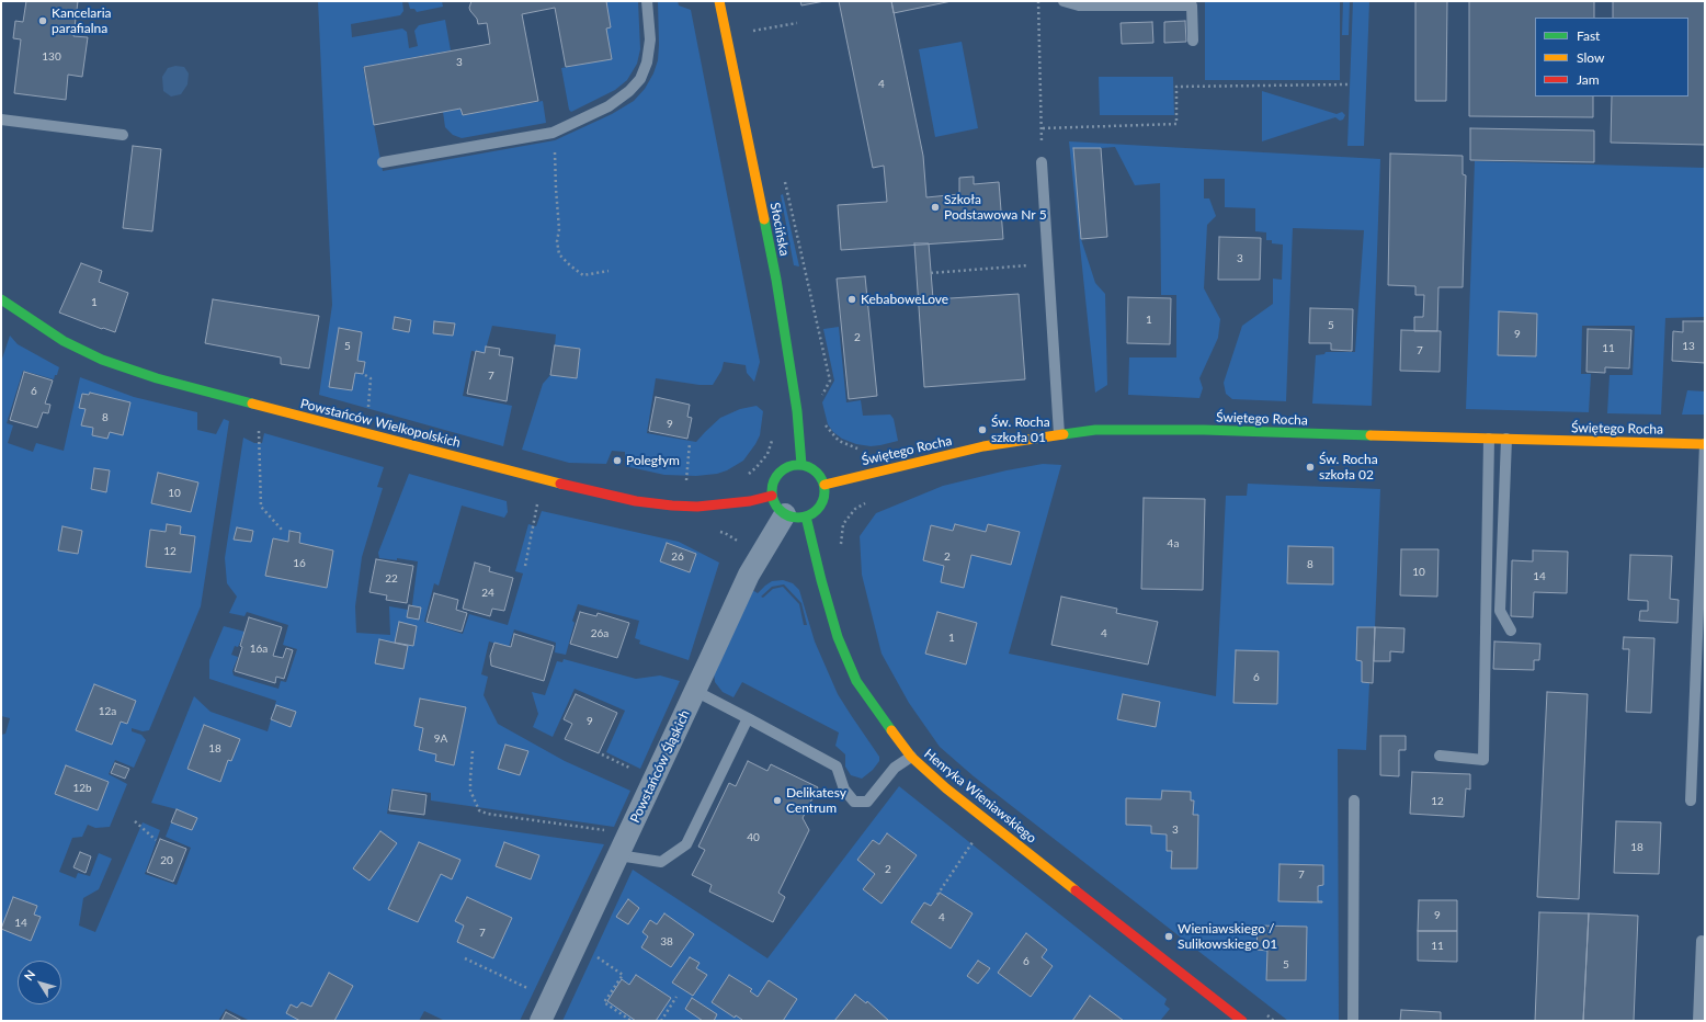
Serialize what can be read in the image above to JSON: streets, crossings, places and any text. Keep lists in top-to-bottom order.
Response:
{
  "streets": {
    "street": [
      "Słocińska",
      "Świętego Rocha",
      "Powstańców Wielkopolskich",
      "Powstańców Śląskich",
      "Henryka Wieniawskiego"
    ]
  },
  "crossings": [
    ["Słocińska", "Świętego Rocha"],
    ["Słocińska", "Powstańców Wielkopolskich"],
    ["Słocińska", "Powstańców Śląskich"],
    ["Słocińska", "Henryka Wieniawskiego"],
    ["Świętego Rocha", "Powstańców Wielkopolskich"],
    ["Świętego Rocha", "Powstańców Śląskich"],
    ["Świętego Rocha", "Henryka Wieniawskiego"],
    ["Powstańców Wielkopolskich", "Powstańców Śląskich"],
    ["Powstańców Wielkopolskich", "Henryka Wieniawskiego"],
    ["Powstańców Śląskich", "Henryka Wieniawskiego"]
  ],
  "places": [
    "Kancelaria parafialna",
    "Szkoła Podstawowa Nr 5",
    "KebaboweLove",
    "Św. Rocha szkoła 01",
    "Poległym",
    "Św. Rocha szkoła 02",
    "Delikatesy Centrum",
    "Wieniawskiego / Sulikowskiego 01"
  ],
  "house_numbers": [
    "130",
    "3",
    "4",
    "3",
    "1",
    "1",
    "5",
    "9",
    "2",
    "5",
    "13",
    "11",
    "7",
    "7",
    "6",
    "8",
    "9",
    "10",
    "4a",
    "12",
    "26",
    "2",
    "16",
    "8",
    "10",
    "14",
    "22",
    "24",
    "26a",
    "4",
    "1",
    "16a",
    "6",
    "12a",
    "9",
    "9A",
    "18",
    "12b",
    "12",
    "3",
    "40",
    "18",
    "20",
    "2",
    "7",
    "9",
    "4",
    "14",
    "7",
    "38",
    "11",
    "6",
    "5"
  ],
  "legend": ["Fast", "Slow", "Jam"],
  "north": "top left"
}
